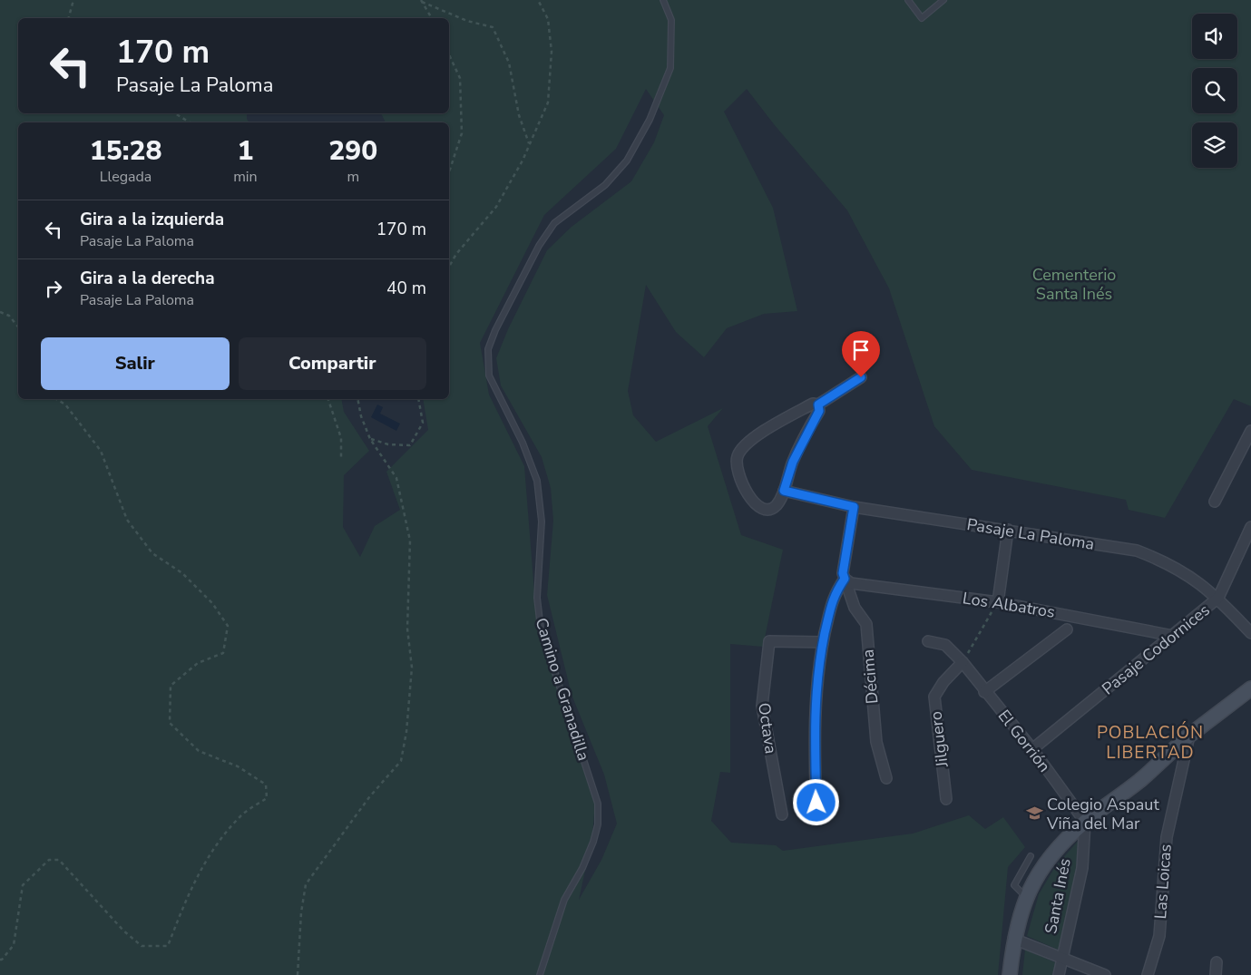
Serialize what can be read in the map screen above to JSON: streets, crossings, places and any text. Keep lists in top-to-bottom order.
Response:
{
  "streets": {
    "main road": ["Santa Inés"],
    "street": [
      "Pasaje La Paloma",
      "Los Albatros",
      "Pasaje Codornices",
      "Décima",
      "Octava",
      "Jilguero",
      "El Gorrión",
      "Las Loicas"
    ],
    "lane": ["Camino a Granadilla"]
  },
  "crossings": [
    ["Pasaje La Paloma", "Pasaje Codornices"],
    ["Los Albatros", "Pasaje Codornices"],
    ["Los Albatros", "Décima"],
    ["Pasaje Codornices", "El Gorrión"],
    ["Jilguero", "El Gorrión"],
    ["El Gorrión", "Santa Inés"],
    ["Las Loicas", "Santa Inés"]
  ],
  "districts": ["POBLACIÓN LIBERTAD"],
  "parks": ["Cementerio Santa Inés"],
  "places": {
    "school or university": ["Colegio Aspaut Viña del Mar"]
  },
  "page": {
    "turn": ["170 m", "Pasaje La Paloma"],
    "eta": [
      "15:28",
      "Llegada",
      "1",
      "min",
      "290",
      "m"
    ],
    "list": [
      {
        "name": "Gira a la izquierda",
        "note": "Pasaje La Paloma",
        "value": "170 m"
      },
      {
        "name": "Gira a la derecha",
        "note": "Pasaje La Paloma",
        "value": "40 m"
      }
    ],
    "buttons": ["Salir", "Compartir"]
  }
}
